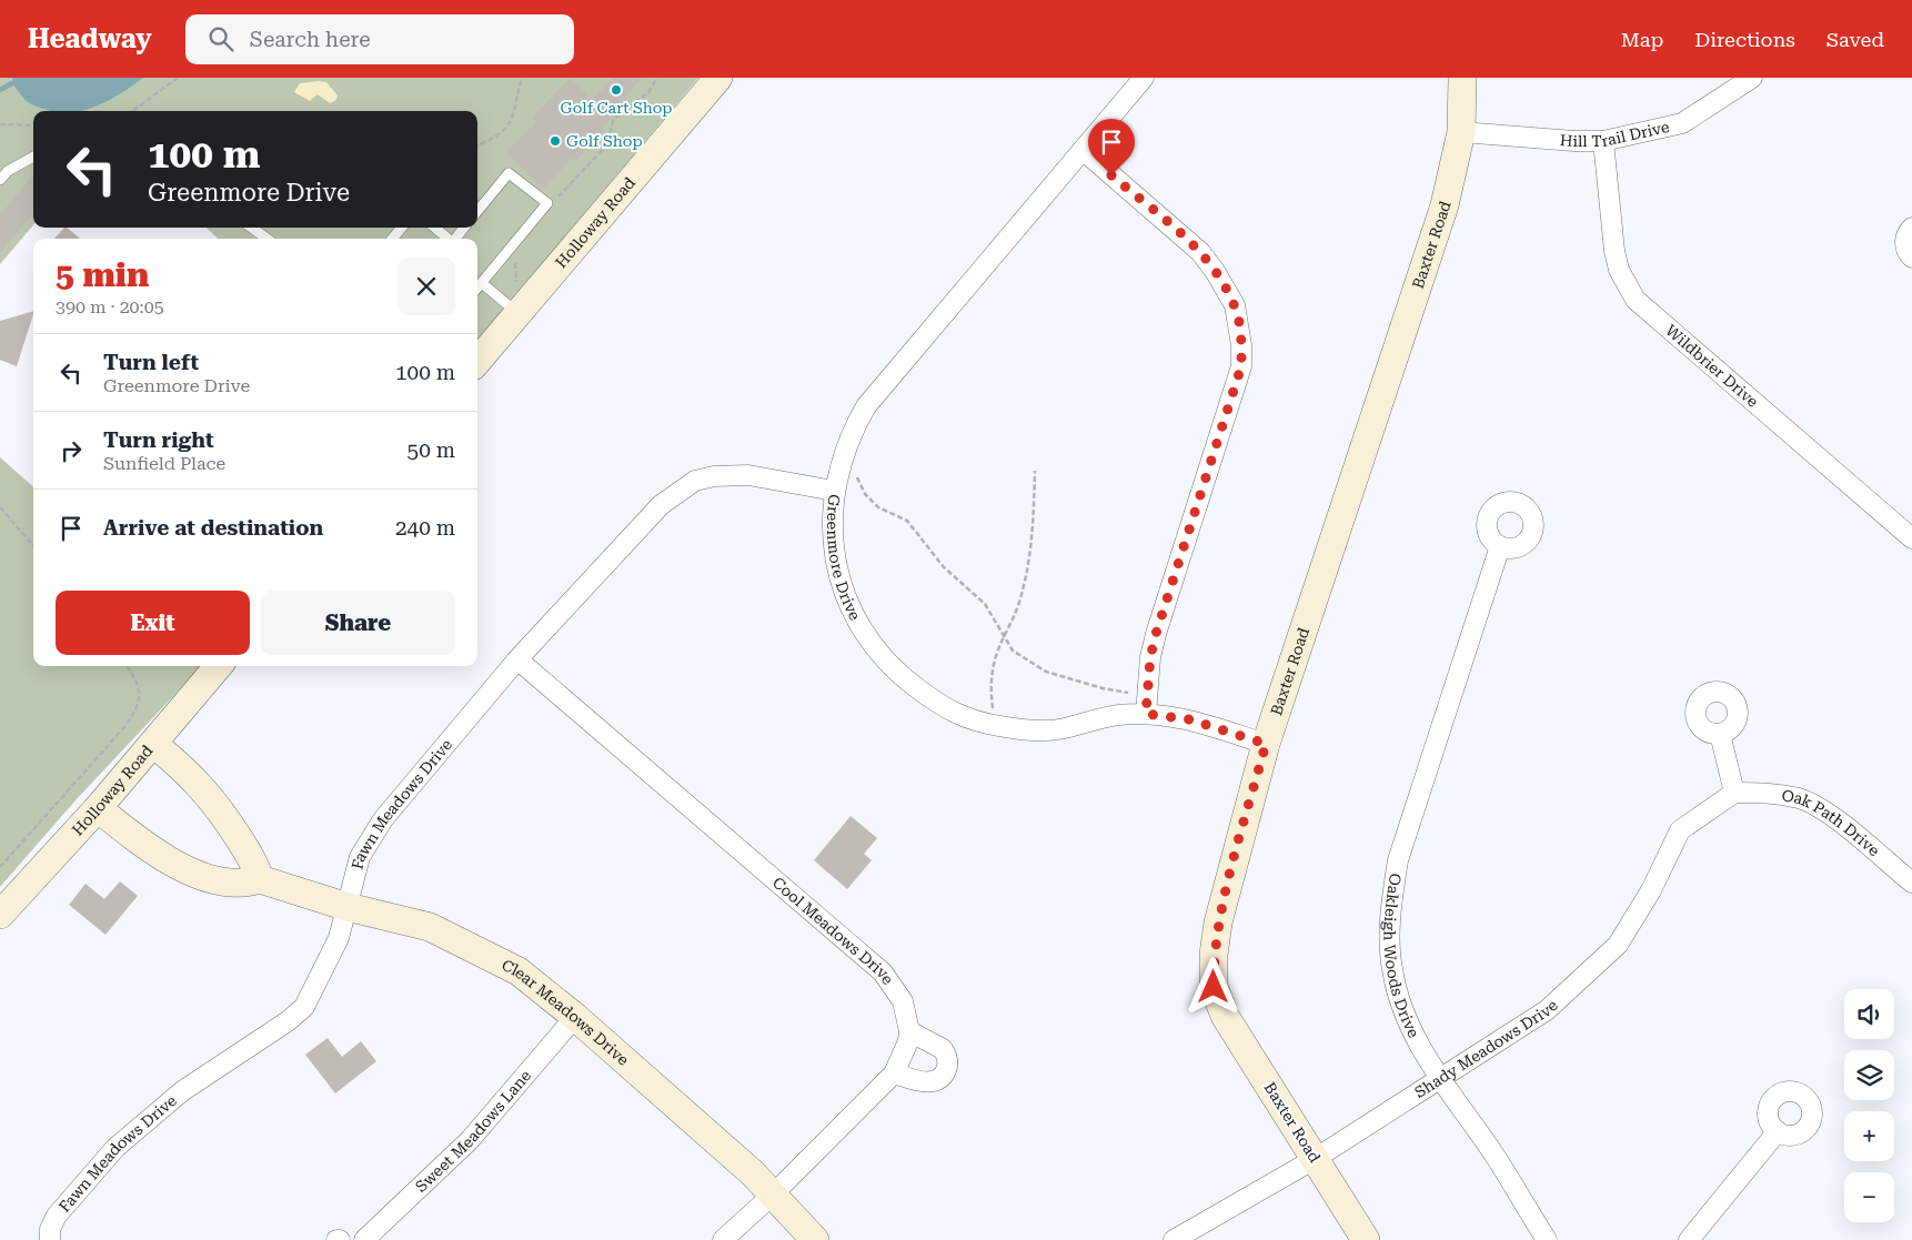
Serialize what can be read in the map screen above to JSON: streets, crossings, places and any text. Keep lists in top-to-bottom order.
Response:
{
  "streets": {
    "street": [
      "Hill Trail Drive",
      "Holloway Road",
      "Baxter Road",
      "Wildbrier Drive",
      "Greenmore Drive",
      "Fawn Meadows Drive",
      "Oak Path Drive",
      "Cool Meadows Drive",
      "Oakleigh Woods Drive",
      "Clear Meadows Drive",
      "Shady Meadows Drive",
      "Sweet Meadows Lane"
    ]
  },
  "crossings": [
    ["Hill Trail Drive", "Baxter Road"],
    ["Hill Trail Drive", "Wildbrier Drive"],
    ["Holloway Road", "Clear Meadows Drive"],
    ["Baxter Road", "Greenmore Drive"],
    ["Baxter Road", "Shady Meadows Drive"],
    ["Greenmore Drive", "Fawn Meadows Drive"],
    ["Fawn Meadows Drive", "Cool Meadows Drive"],
    ["Fawn Meadows Drive", "Clear Meadows Drive"],
    ["Oak Path Drive", "Shady Meadows Drive"],
    ["Oakleigh Woods Drive", "Shady Meadows Drive"],
    ["Clear Meadows Drive", "Sweet Meadows Lane"]
  ],
  "places": ["Golf Cart Shop", "Golf Shop"],
  "page": {
    "header": "Headway",
    "search": "Search here",
    "nav": ["Map", "Directions", "Saved"],
    "turn": ["100 m", "Greenmore Drive"],
    "heading": ["5 min", "390 m · 20:05"],
    "list": [
      {
        "name": "Turn left",
        "note": "Greenmore Drive",
        "value": "100 m"
      },
      {
        "name": "Turn right",
        "note": "Sunfield Place",
        "value": "50 m"
      },
      {
        "name": "Arrive at destination",
        "value": "240 m"
      }
    ],
    "buttons": ["Exit", "Share"],
    "map_buttons": ["+", "−"]
  }
}
